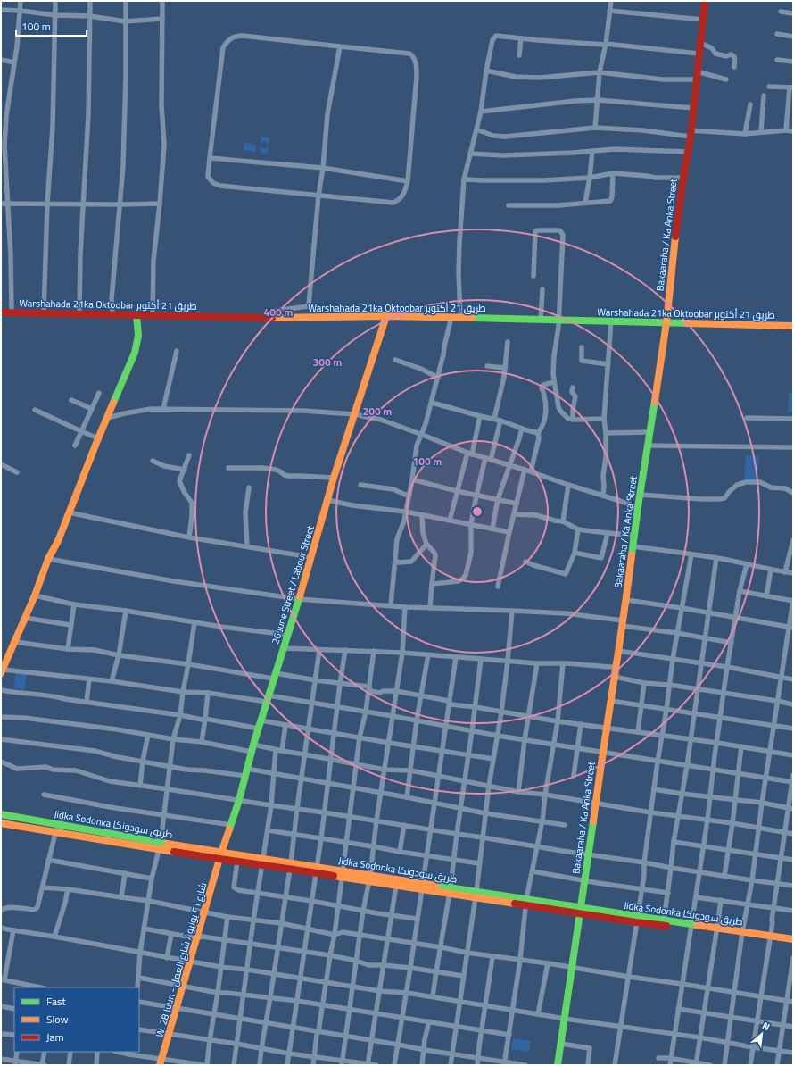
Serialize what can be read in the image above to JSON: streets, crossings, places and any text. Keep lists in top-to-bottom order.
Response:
{
  "streets": {
    "street": [
      "Bakaaraha / Ka Anka Street",
      "Warshahada 21ka Oktoobar طريق 21 أكتوبر",
      "26 June Street / Labour Street",
      "Jidka Sodonka طريق سودونكا",
      "W. 28 Juun - شارع ٢٦ يونيو / شارع العمل"
    ]
  },
  "crossings": [
    ["Bakaaraha / Ka Anka Street", "Warshahada 21ka Oktoobar طريق 21 أكتوبر"],
    ["Bakaaraha / Ka Anka Street", "Jidka Sodonka طريق سودونكا"],
    ["Warshahada 21ka Oktoobar طريق 21 أكتوبر", "26 June Street / Labour Street"],
    ["26 June Street / Labour Street", "Jidka Sodonka طريق سودونكا"],
    ["26 June Street / Labour Street", "W. 28 Juun - شارع ٢٦ يونيو / شارع العمل"],
    ["Jidka Sodonka طريق سودونكا", "W. 28 Juun - شارع ٢٦ يونيو / شارع العمل"]
  ],
  "legend": ["Fast", "Slow", "Jam"],
  "scale_bar": "100 m",
  "north": "top right",
  "rings": [
    "400 m",
    "300 m",
    "200 m",
    "100 m"
  ]
}
